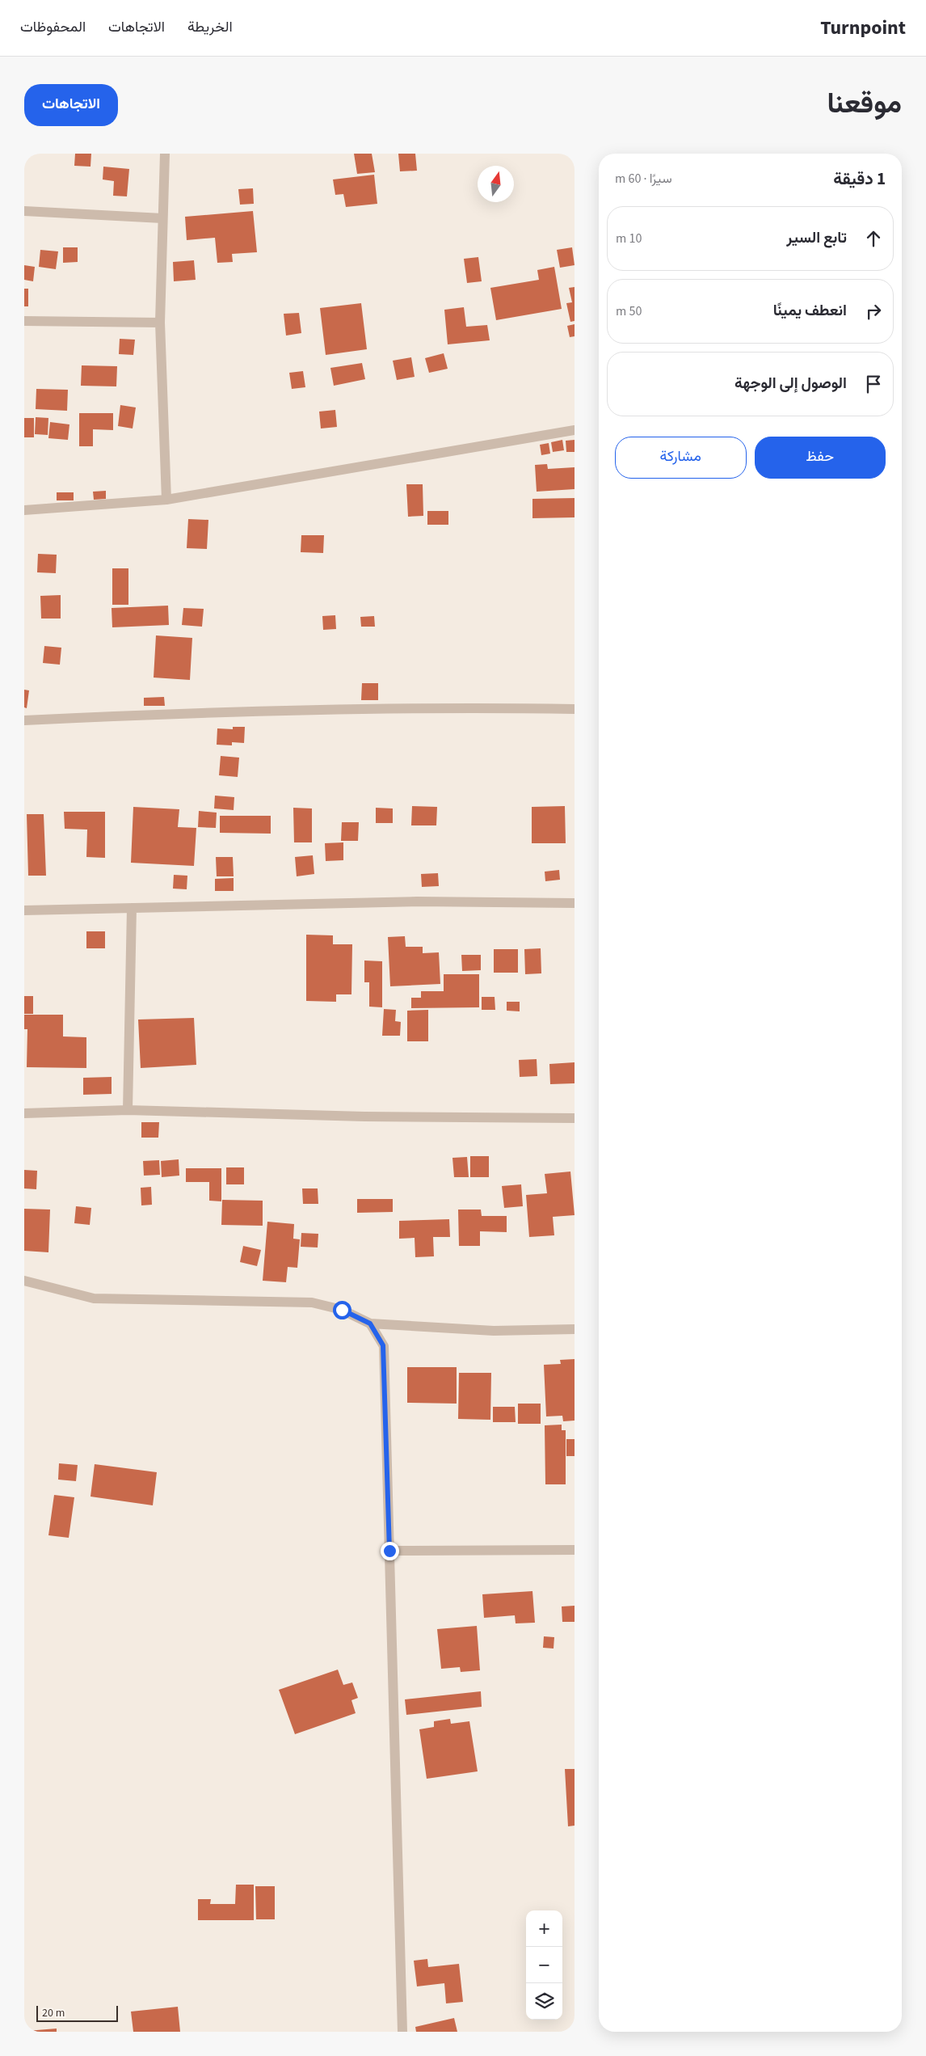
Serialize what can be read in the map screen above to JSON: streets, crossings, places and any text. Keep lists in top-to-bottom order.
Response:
{
  "scale_bar": "20 m",
  "north": "top",
  "page": {
    "header": "Turnpoint",
    "nav": ["الخريطة", "الاتجاهات", "المحفوظات"],
    "title": "موقعنا",
    "buttons": [
      "الاتجاهات",
      ["حفظ", "مشاركة"]
    ],
    "heading": ["1 دقيقة", "سيرًا · 60 m"],
    "list": [
      ["تابع السير", "10 m"],
      ["انعطف يمينًا", "50 m"],
      "الوصول إلى الوجهة"
    ],
    "map_buttons": ["+", "−"],
    "scale": "20 m"
  }
}
